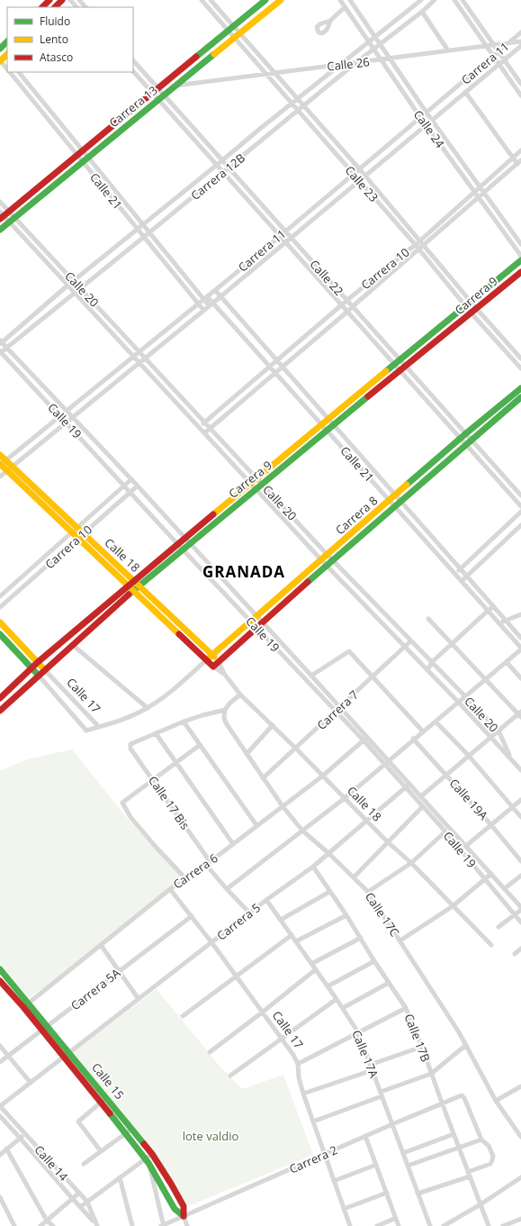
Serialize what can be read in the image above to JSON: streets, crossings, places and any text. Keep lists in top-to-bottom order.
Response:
{
  "streets": {
    "street": [
      "Carrera 11",
      "Calle 26",
      "Carrera 13",
      "Calle 24",
      "Carrera 12B",
      "Calle 23",
      "Calle 21",
      "Carrera 10",
      "Calle 22",
      "Calle 20",
      "Carrera 9",
      "Calle 19",
      "Carrera 8",
      "Calle 18",
      "Calle 17",
      "Carrera 7",
      "Calle 19A",
      "Calle 17 Bis",
      "Carrera 6",
      "Calle 17C",
      "Carrera 5",
      "Carrera 5A",
      "Calle 17B",
      "Calle 17A",
      "Calle 15",
      "Carrera 2",
      "Calle 14"
    ]
  },
  "crossings": [
    ["Carrera 11", "Calle 26"],
    ["Carrera 11", "Calle 24"],
    ["Carrera 11", "Calle 23"],
    ["Carrera 11", "Calle 21"],
    ["Carrera 11", "Calle 22"],
    ["Carrera 11", "Calle 20"],
    ["Carrera 11", "Calle 19"],
    ["Carrera 11", "Calle 18"],
    ["Calle 26", "Carrera 13"],
    ["Calle 26", "Calle 24"],
    ["Calle 26", "Carrera 12B"],
    ["Calle 26", "Calle 23"],
    ["Carrera 13", "Calle 23"],
    ["Carrera 13", "Calle 21"],
    ["Carrera 13", "Calle 22"],
    ["Carrera 13", "Calle 20"],
    ["Calle 24", "Carrera 12B"],
    ["Calle 24", "Carrera 10"],
    ["Carrera 12B", "Calle 23"],
    ["Carrera 12B", "Calle 21"],
    ["Carrera 12B", "Calle 22"],
    ["Carrera 12B", "Calle 20"],
    ["Carrera 12B", "Calle 19"],
    ["Calle 23", "Carrera 10"],
    ["Calle 23", "Carrera 9"],
    ["Calle 21", "Carrera 10"],
    ["Calle 21", "Carrera 9"],
    ["Calle 21", "Carrera 8"],
    ["Carrera 10", "Calle 22"],
    ["Carrera 10", "Calle 20"],
    ["Carrera 10", "Calle 19"],
    ["Carrera 10", "Calle 18"],
    ["Calle 22", "Carrera 9"],
    ["Calle 22", "Carrera 8"],
    ["Calle 20", "Carrera 9"],
    ["Calle 20", "Carrera 8"],
    ["Calle 20", "Carrera 7"],
    ["Carrera 9", "Calle 19"],
    ["Carrera 9", "Calle 18"],
    ["Carrera 9", "Calle 17"],
    ["Calle 19", "Carrera 8"],
    ["Calle 19", "Carrera 7"],
    ["Calle 19", "Carrera 6"],
    ["Calle 19", "Carrera 5"],
    ["Carrera 8", "Calle 18"],
    ["Calle 18", "Carrera 7"],
    ["Calle 18", "Carrera 6"],
    ["Calle 18", "Carrera 5"],
    ["Calle 17", "Carrera 6"],
    ["Calle 17", "Carrera 5"],
    ["Calle 17", "Carrera 5A"],
    ["Calle 17", "Carrera 2"],
    ["Carrera 7", "Calle 17C"],
    ["Calle 17 Bis", "Carrera 6"],
    ["Carrera 6", "Calle 17C"],
    ["Carrera 6", "Calle 15"],
    ["Calle 17C", "Carrera 5"],
    ["Carrera 5", "Calle 17B"],
    ["Carrera 5", "Calle 17A"],
    ["Carrera 5", "Calle 15"],
    ["Carrera 5", "Calle 14"],
    ["Carrera 5A", "Calle 15"],
    ["Calle 17B", "Carrera 2"],
    ["Calle 17A", "Carrera 2"],
    ["Calle 15", "Carrera 2"]
  ],
  "districts": ["GRANADA"],
  "parks": ["lote valdio"],
  "legend": ["Fluido", "Lento", "Atasco"]
}
